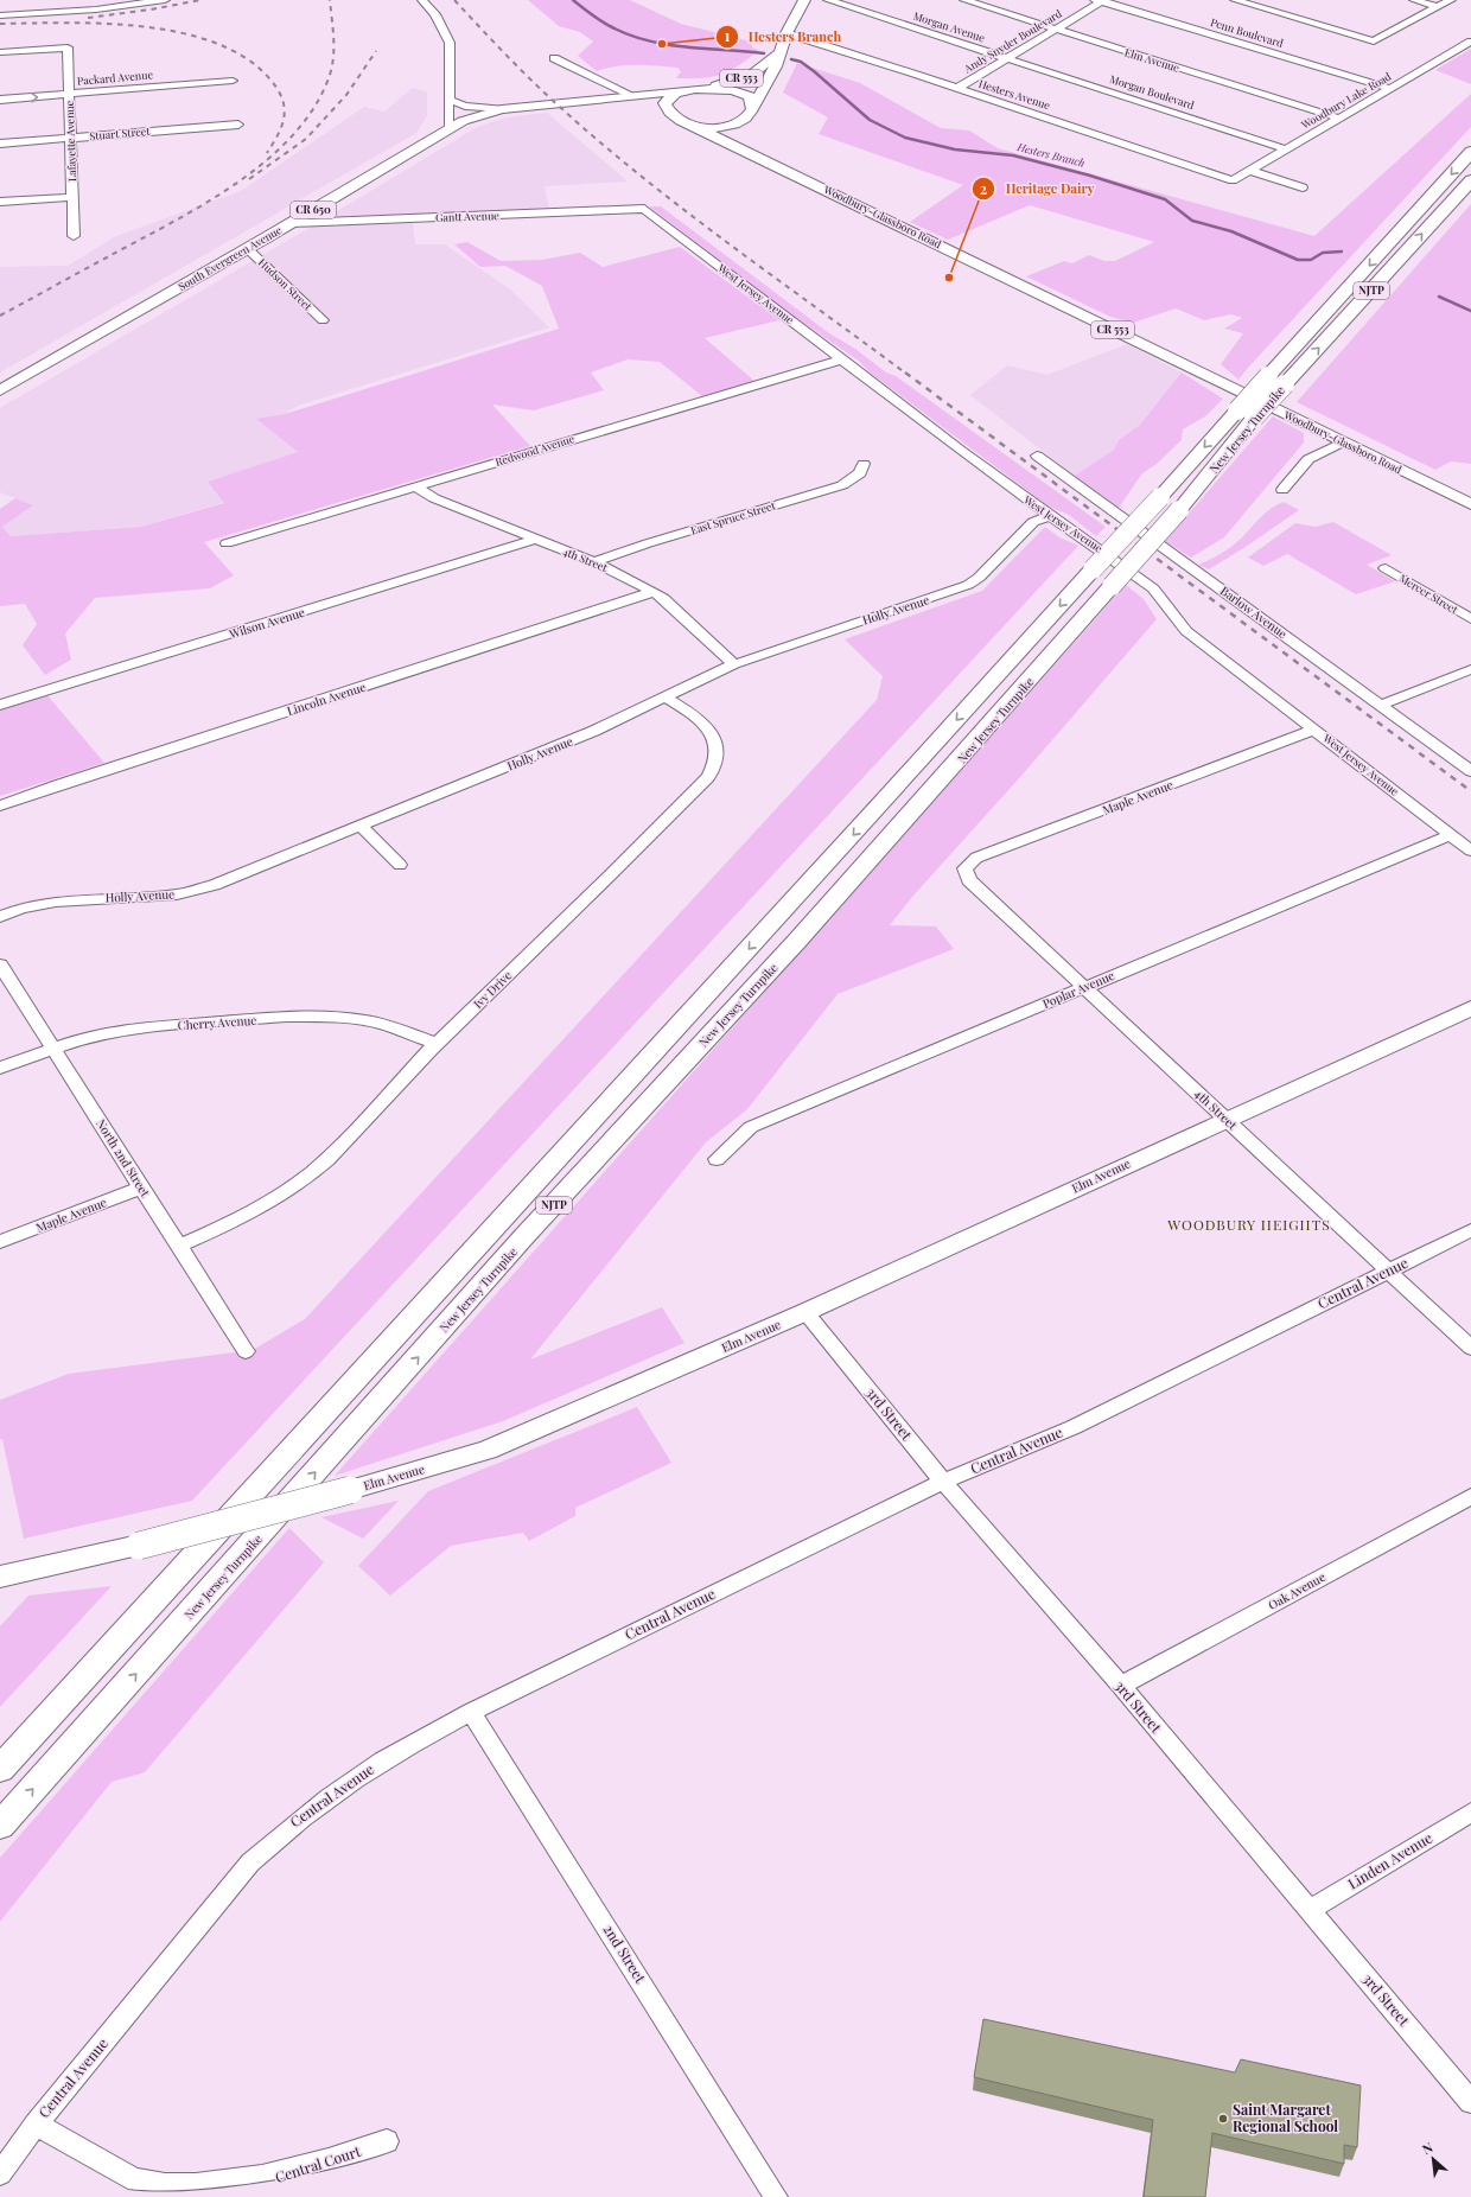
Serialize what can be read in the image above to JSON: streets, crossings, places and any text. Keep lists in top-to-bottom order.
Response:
{
  "streets": {
    "highway": ["NJTP", "New Jersey Turnpike"],
    "main road": [
      "Elm Avenue",
      "CR 553",
      "CR 650",
      "Woodbury-Glassboro Road",
      "South Evergreen Avenue"
    ],
    "street": [
      "Morgan Avenue",
      "Penn Boulevard",
      "Andy Snyder Boulevard",
      "Packard Avenue",
      "Morgan Boulevard",
      "Hesters Avenue",
      "Woodbury Lake Road",
      "Stuart Street",
      "Lafayette Avenue",
      "Gantt Avenue",
      "Hudson Street",
      "West Jersey Avenue",
      "Redwood Avenue",
      "East Spruce Street",
      "4th Street",
      "Mercer Street",
      "Holly Avenue",
      "Barlow Avenue",
      "Wilson Avenue",
      "Lincoln Avenue",
      "Maple Avenue",
      "Ivy Drive",
      "Poplar Avenue",
      "Cherry Avenue",
      "North 2nd Street",
      "Central Avenue",
      "3rd Street",
      "Oak Avenue",
      "Linden Avenue",
      "2nd Street",
      "Central Court"
    ]
  },
  "crossings": [
    ["Morgan Avenue", "Andy Snyder Boulevard"],
    ["Morgan Avenue", "Morgan Boulevard"],
    ["Penn Boulevard", "Andy Snyder Boulevard"],
    ["Penn Boulevard", "Woodbury Lake Road"],
    ["Andy Snyder Boulevard", "Elm Avenue"],
    ["Andy Snyder Boulevard", "Morgan Boulevard"],
    ["Andy Snyder Boulevard", "Hesters Avenue"],
    ["Elm Avenue", "Woodbury Lake Road"],
    ["Elm Avenue", "4th Street"],
    ["Elm Avenue", "3rd Street"],
    ["Packard Avenue", "Lafayette Avenue"],
    ["Morgan Boulevard", "Woodbury Lake Road"],
    ["Hesters Avenue", "Woodbury Lake Road"],
    ["Hesters Avenue", "South Evergreen Avenue"],
    ["Stuart Street", "Lafayette Avenue"],
    ["Gantt Avenue", "South Evergreen Avenue"],
    ["Gantt Avenue", "West Jersey Avenue"],
    ["Woodbury-Glassboro Road", "South Evergreen Avenue"],
    ["South Evergreen Avenue", "Hudson Street"],
    ["West Jersey Avenue", "Redwood Avenue"],
    ["West Jersey Avenue", "Holly Avenue"],
    ["West Jersey Avenue", "Maple Avenue"],
    ["West Jersey Avenue", "Poplar Avenue"],
    ["Redwood Avenue", "4th Street"],
    ["East Spruce Street", "4th Street"],
    ["4th Street", "Holly Avenue"],
    ["4th Street", "Wilson Avenue"],
    ["4th Street", "Lincoln Avenue"],
    ["4th Street", "Maple Avenue"],
    ["4th Street", "Poplar Avenue"],
    ["4th Street", "Central Avenue"],
    ["Holly Avenue", "Ivy Drive"],
    ["Maple Avenue", "North 2nd Street"],
    ["Ivy Drive", "Cherry Avenue"],
    ["Ivy Drive", "North 2nd Street"],
    ["Cherry Avenue", "North 2nd Street"],
    ["Central Avenue", "3rd Street"],
    ["Central Avenue", "2nd Street"],
    ["Central Avenue", "Central Court"],
    ["3rd Street", "Oak Avenue"],
    ["3rd Street", "Linden Avenue"]
  ],
  "districts": ["WOODBURY HEIGHTS"],
  "water": ["Hesters Branch"],
  "places": ["Hesters Branch", "Heritage Dairy", "Saint Margaret Regional School"],
  "north": "top left"
}
